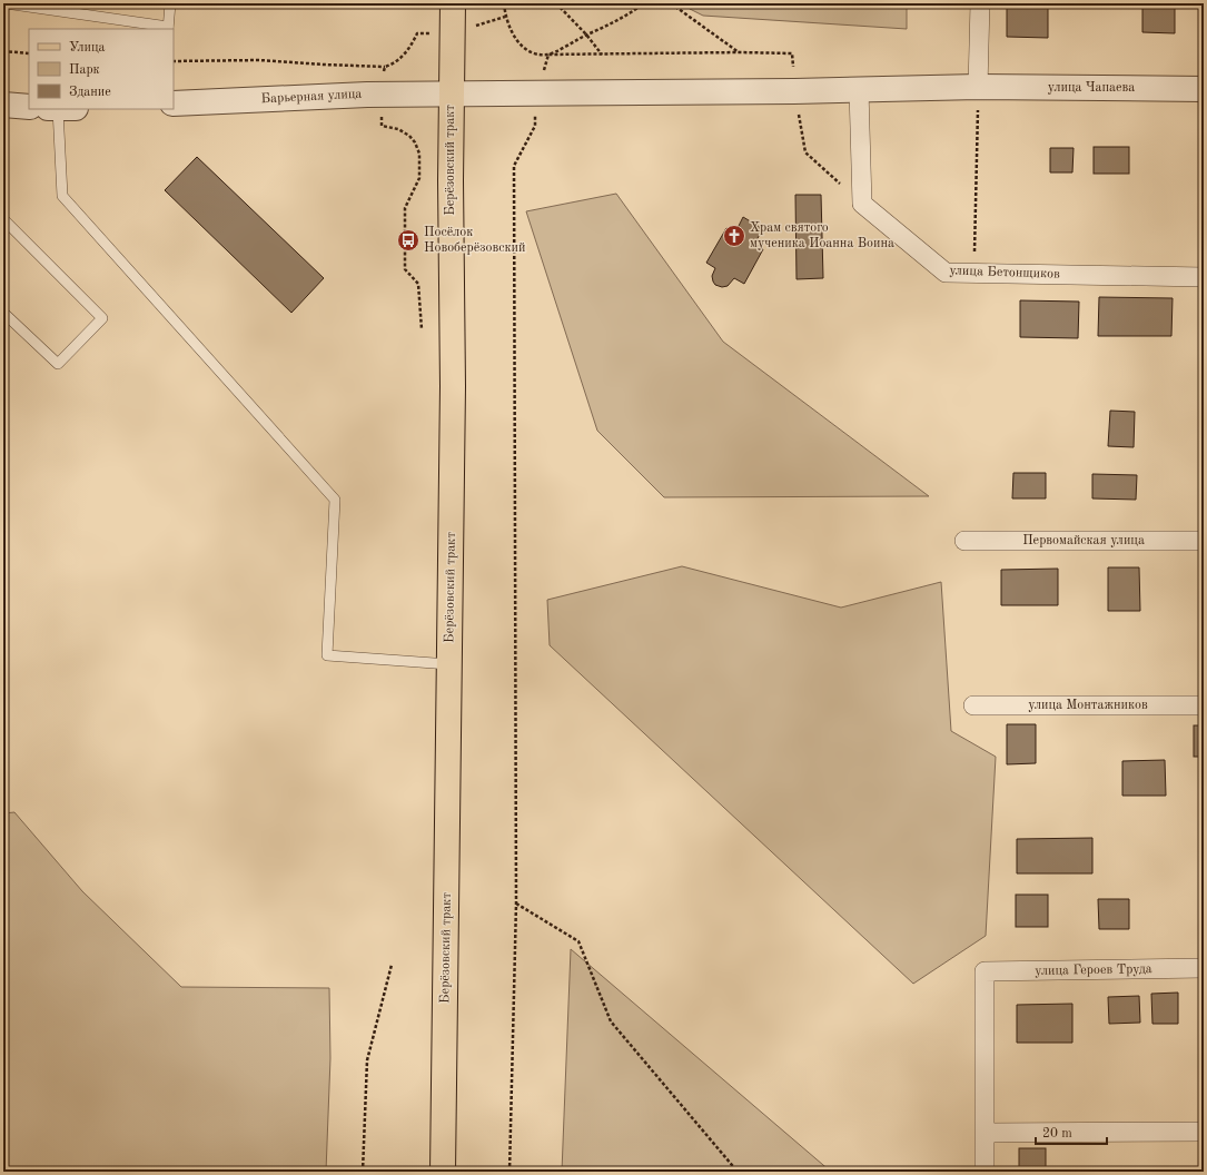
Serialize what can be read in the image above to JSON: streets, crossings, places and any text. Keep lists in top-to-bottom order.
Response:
{
  "streets": {
    "main road": ["Берёзовский тракт"],
    "street": [
      "улица Чапаева",
      "Барьерная улица",
      "улица Бетонщиков",
      "Первомайская улица",
      "улица Монтажников",
      "улица Героев Труда"
    ]
  },
  "crossings": [
    ["улица Чапаева", "Барьерная улица"],
    ["Барьерная улица", "Берёзовский тракт"]
  ],
  "places": {
    "church": ["Храм святого мученика Иоанна Воина"],
    "bus stop": ["Посёлок Новоберёзовский"]
  },
  "legend": ["Улица", "Парк", "Здание"],
  "scale_bar": "20 m"
}
